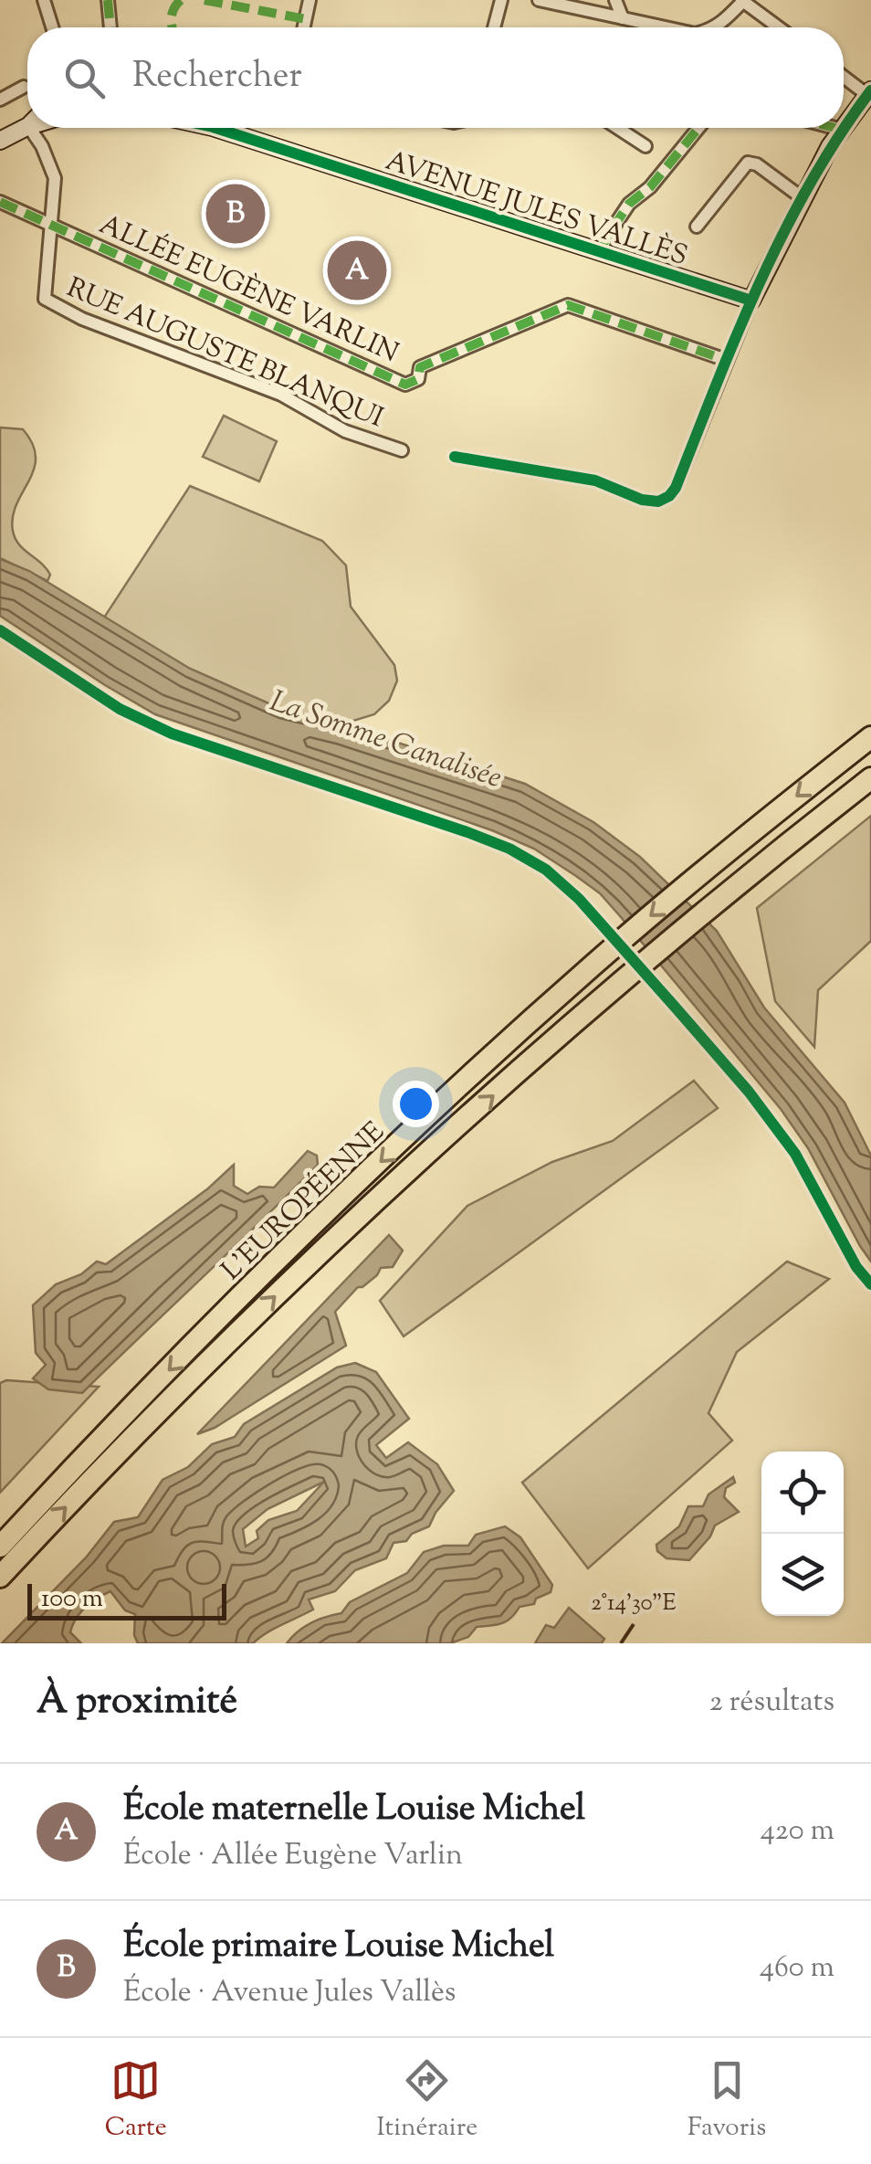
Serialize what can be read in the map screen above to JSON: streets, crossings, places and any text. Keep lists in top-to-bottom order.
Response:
{
  "streets": {
    "highway": ["L'EUROPÉENNE"],
    "street": ["AVENUE JULES VALLÈS", "ALLÉE EUGÈNE VARLIN", "RUE AUGUSTE BLANQUI"]
  },
  "crossings": [
    ["ALLÉE EUGÈNE VARLIN", "RUE AUGUSTE BLANQUI"]
  ],
  "water": ["La Somme Canalisée"],
  "scale_bar": "100 m",
  "page": {
    "search": "Rechercher",
    "pins": ["B", "A"],
    "scale": "100 m",
    "heading": ["À proximité", "2 résultats"],
    "list": [
      {
        "mark": "A",
        "name": "École maternelle Louise Michel",
        "note": "École · Allée Eugène Varlin",
        "value": "420 m"
      },
      {
        "mark": "B",
        "name": "École primaire Louise Michel",
        "note": "École · Avenue Jules Vallès",
        "value": "460 m"
      }
    ],
    "nav": ["Carte", "Itinéraire", "Favoris"]
  },
  "coordinates": ["2°14'30\"E"]
}
